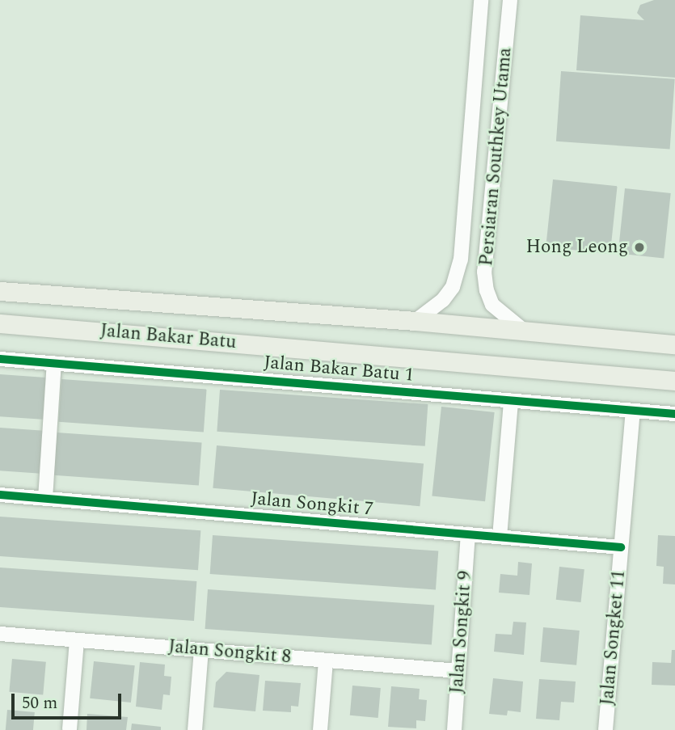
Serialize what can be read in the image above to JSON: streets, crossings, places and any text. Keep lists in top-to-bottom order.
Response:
{
  "streets": {
    "main road": ["Jalan Bakar Batu"],
    "street": [
      "Persiaran Southkey Utama",
      "Jalan Bakar Batu 1",
      "Jalan Songkit 7",
      "Jalan Songkit 9",
      "Jalan Songket 11",
      "Jalan Songkit 8"
    ]
  },
  "crossings": [
    ["Persiaran Southkey Utama", "Jalan Bakar Batu"],
    ["Jalan Bakar Batu 1", "Jalan Songket 11"],
    ["Jalan Songkit 7", "Jalan Songkit 9"],
    ["Jalan Songkit 7", "Jalan Songket 11"],
    ["Jalan Songkit 9", "Jalan Songkit 8"]
  ],
  "places": ["Hong Leong"],
  "scale_bar": "50 m"
}
